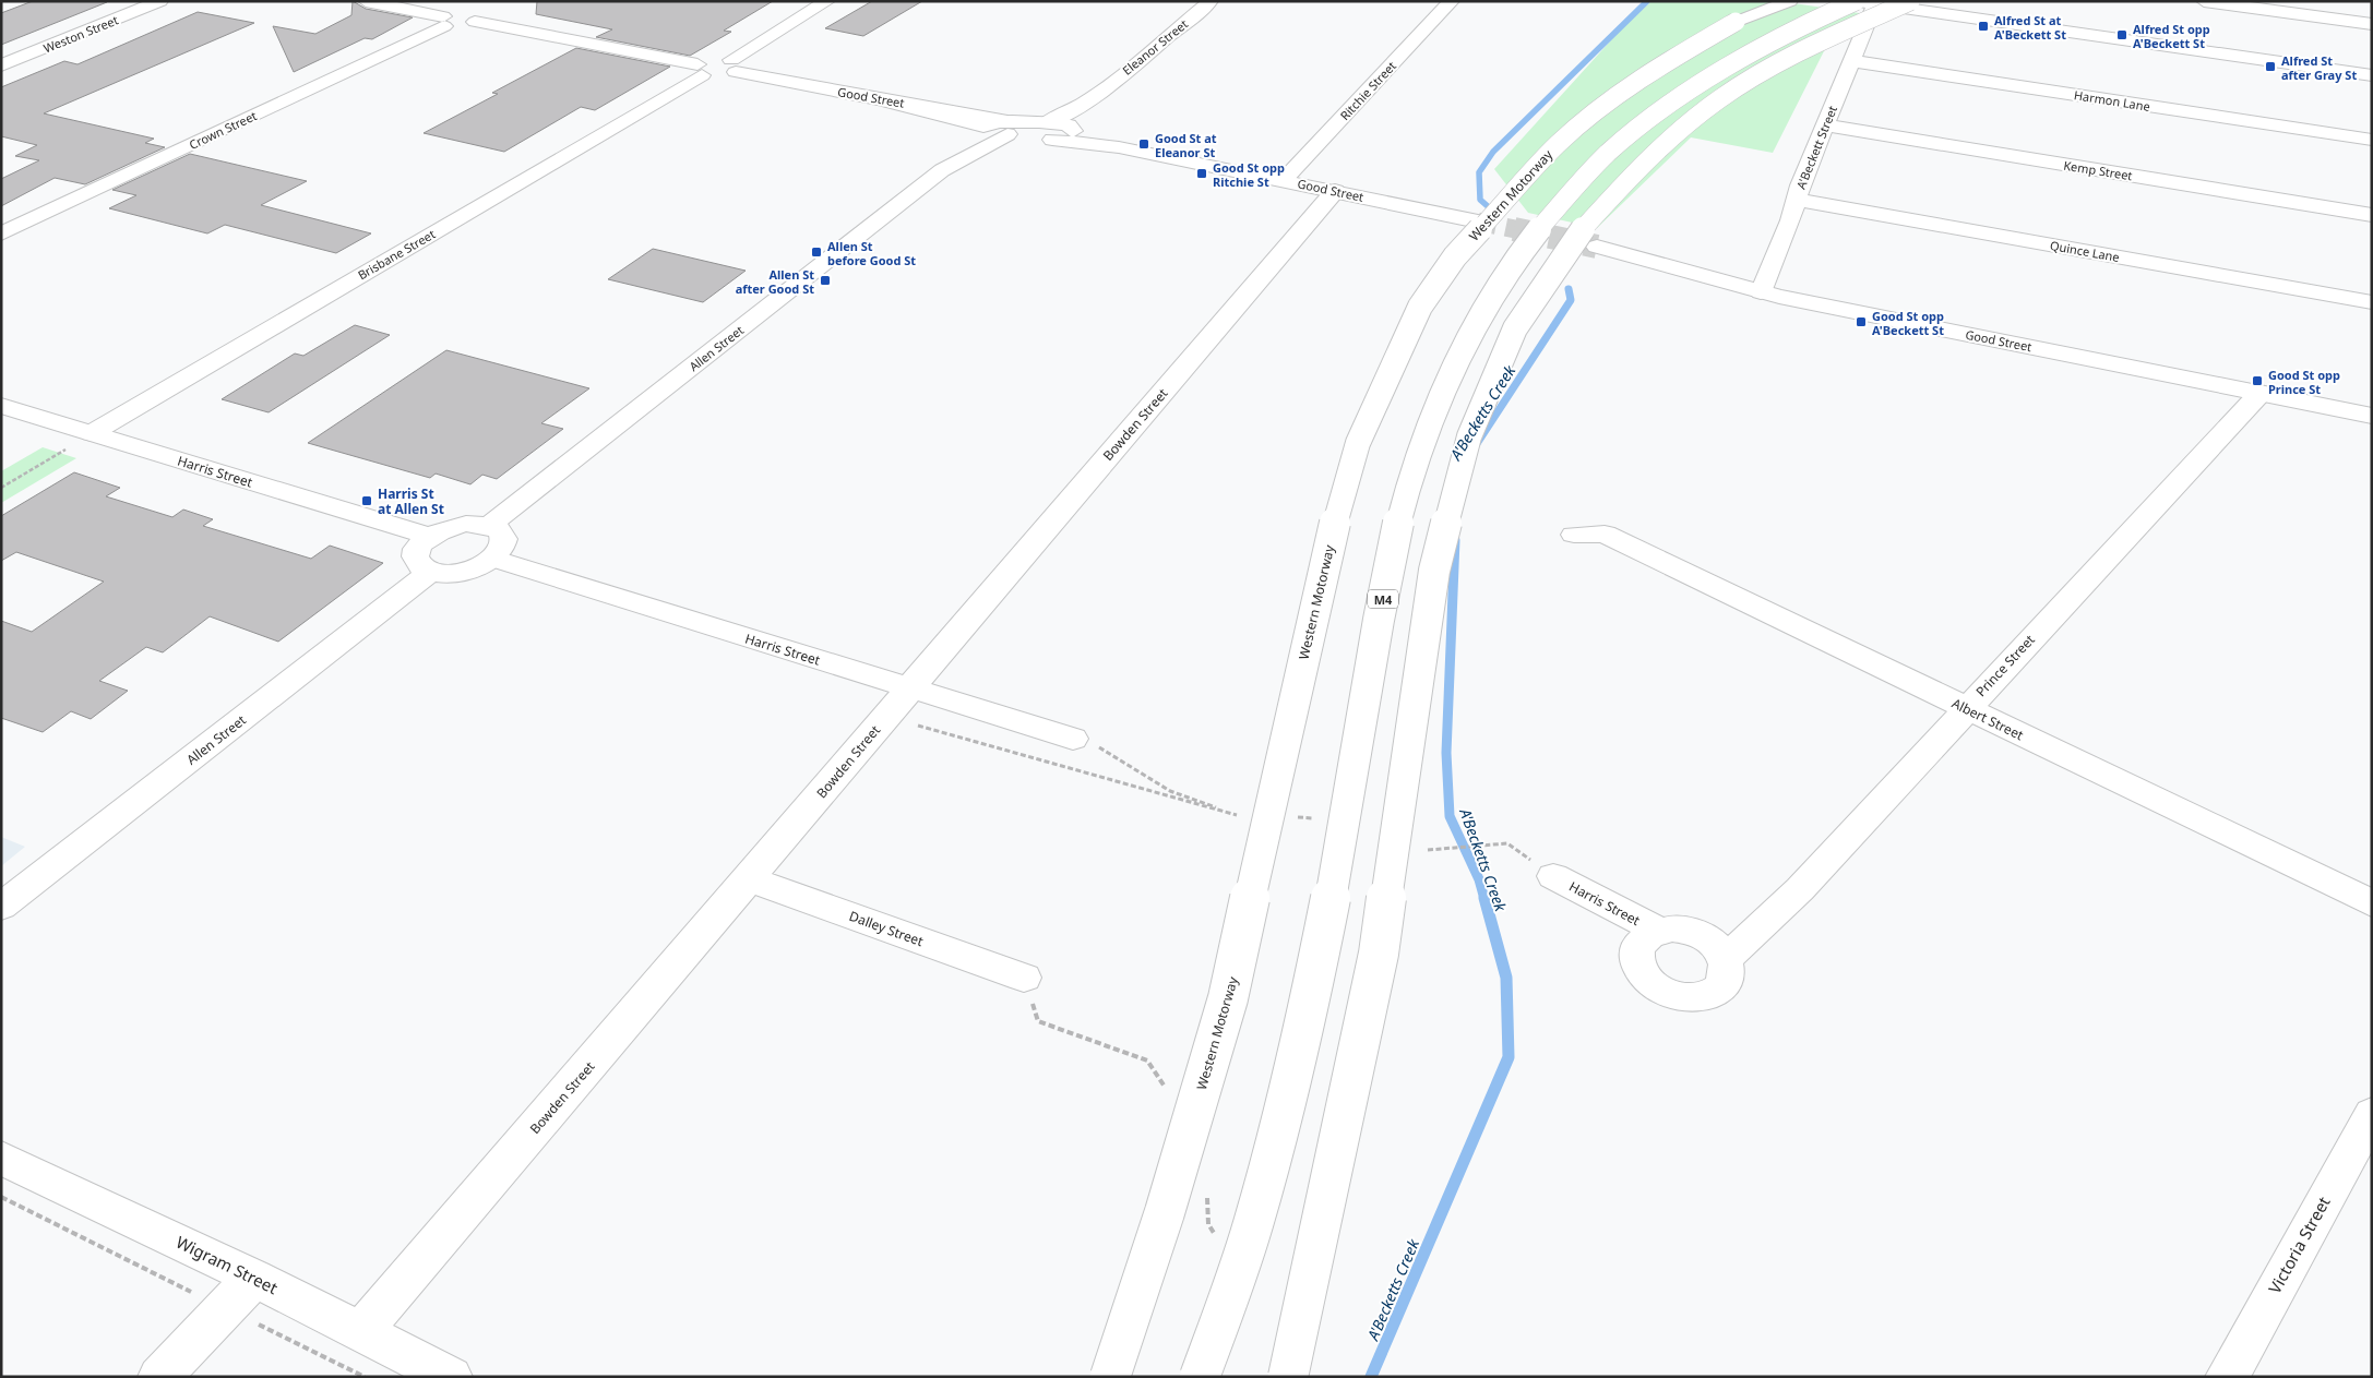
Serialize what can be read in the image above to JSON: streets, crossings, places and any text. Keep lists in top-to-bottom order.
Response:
{
  "streets": {
    "main road": [
      "Weston Street",
      "Eleanor Street",
      "Ritchie Street",
      "Good Street",
      "Harmon Lane",
      "Crown Street",
      "A'Beckett Street",
      "Kemp Street",
      "Western Motorway",
      "Quince Lane",
      "Brisbane Street",
      "Allen Street",
      "Bowden Street",
      "Harris Street",
      "M4",
      "Prince Street",
      "Albert Street",
      "Dalley Street",
      "Victoria Street",
      "Wigram Street"
    ]
  },
  "crossings": [
    ["Eleanor Street", "Good Street"],
    ["Ritchie Street", "Good Street"],
    ["Good Street", "A'Beckett Street"],
    ["Good Street", "Allen Street"],
    ["Good Street", "Bowden Street"],
    ["Good Street", "Prince Street"],
    ["Harmon Lane", "A'Beckett Street"],
    ["A'Beckett Street", "Kemp Street"],
    ["A'Beckett Street", "Quince Lane"],
    ["A'Beckett Street", "M4"],
    ["Brisbane Street", "Harris Street"],
    ["Bowden Street", "Harris Street"],
    ["Bowden Street", "Dalley Street"],
    ["Bowden Street", "Wigram Street"],
    ["Harris Street", "Prince Street"],
    ["Prince Street", "Albert Street"]
  ],
  "water": ["A'Becketts Creek"],
  "places": {
    "transit": [
      "Alfred St at A'Beckett St",
      "Alfred St opp A'Beckett St",
      "Alfred St after Gray St",
      "Good St at Eleanor St",
      "Good St opp Ritchie St",
      "Allen St before Good St",
      "Allen St after Good St",
      "Good St opp A'Beckett St",
      "Good St opp Prince St",
      "Harris St at Allen St"
    ]
  }
}
